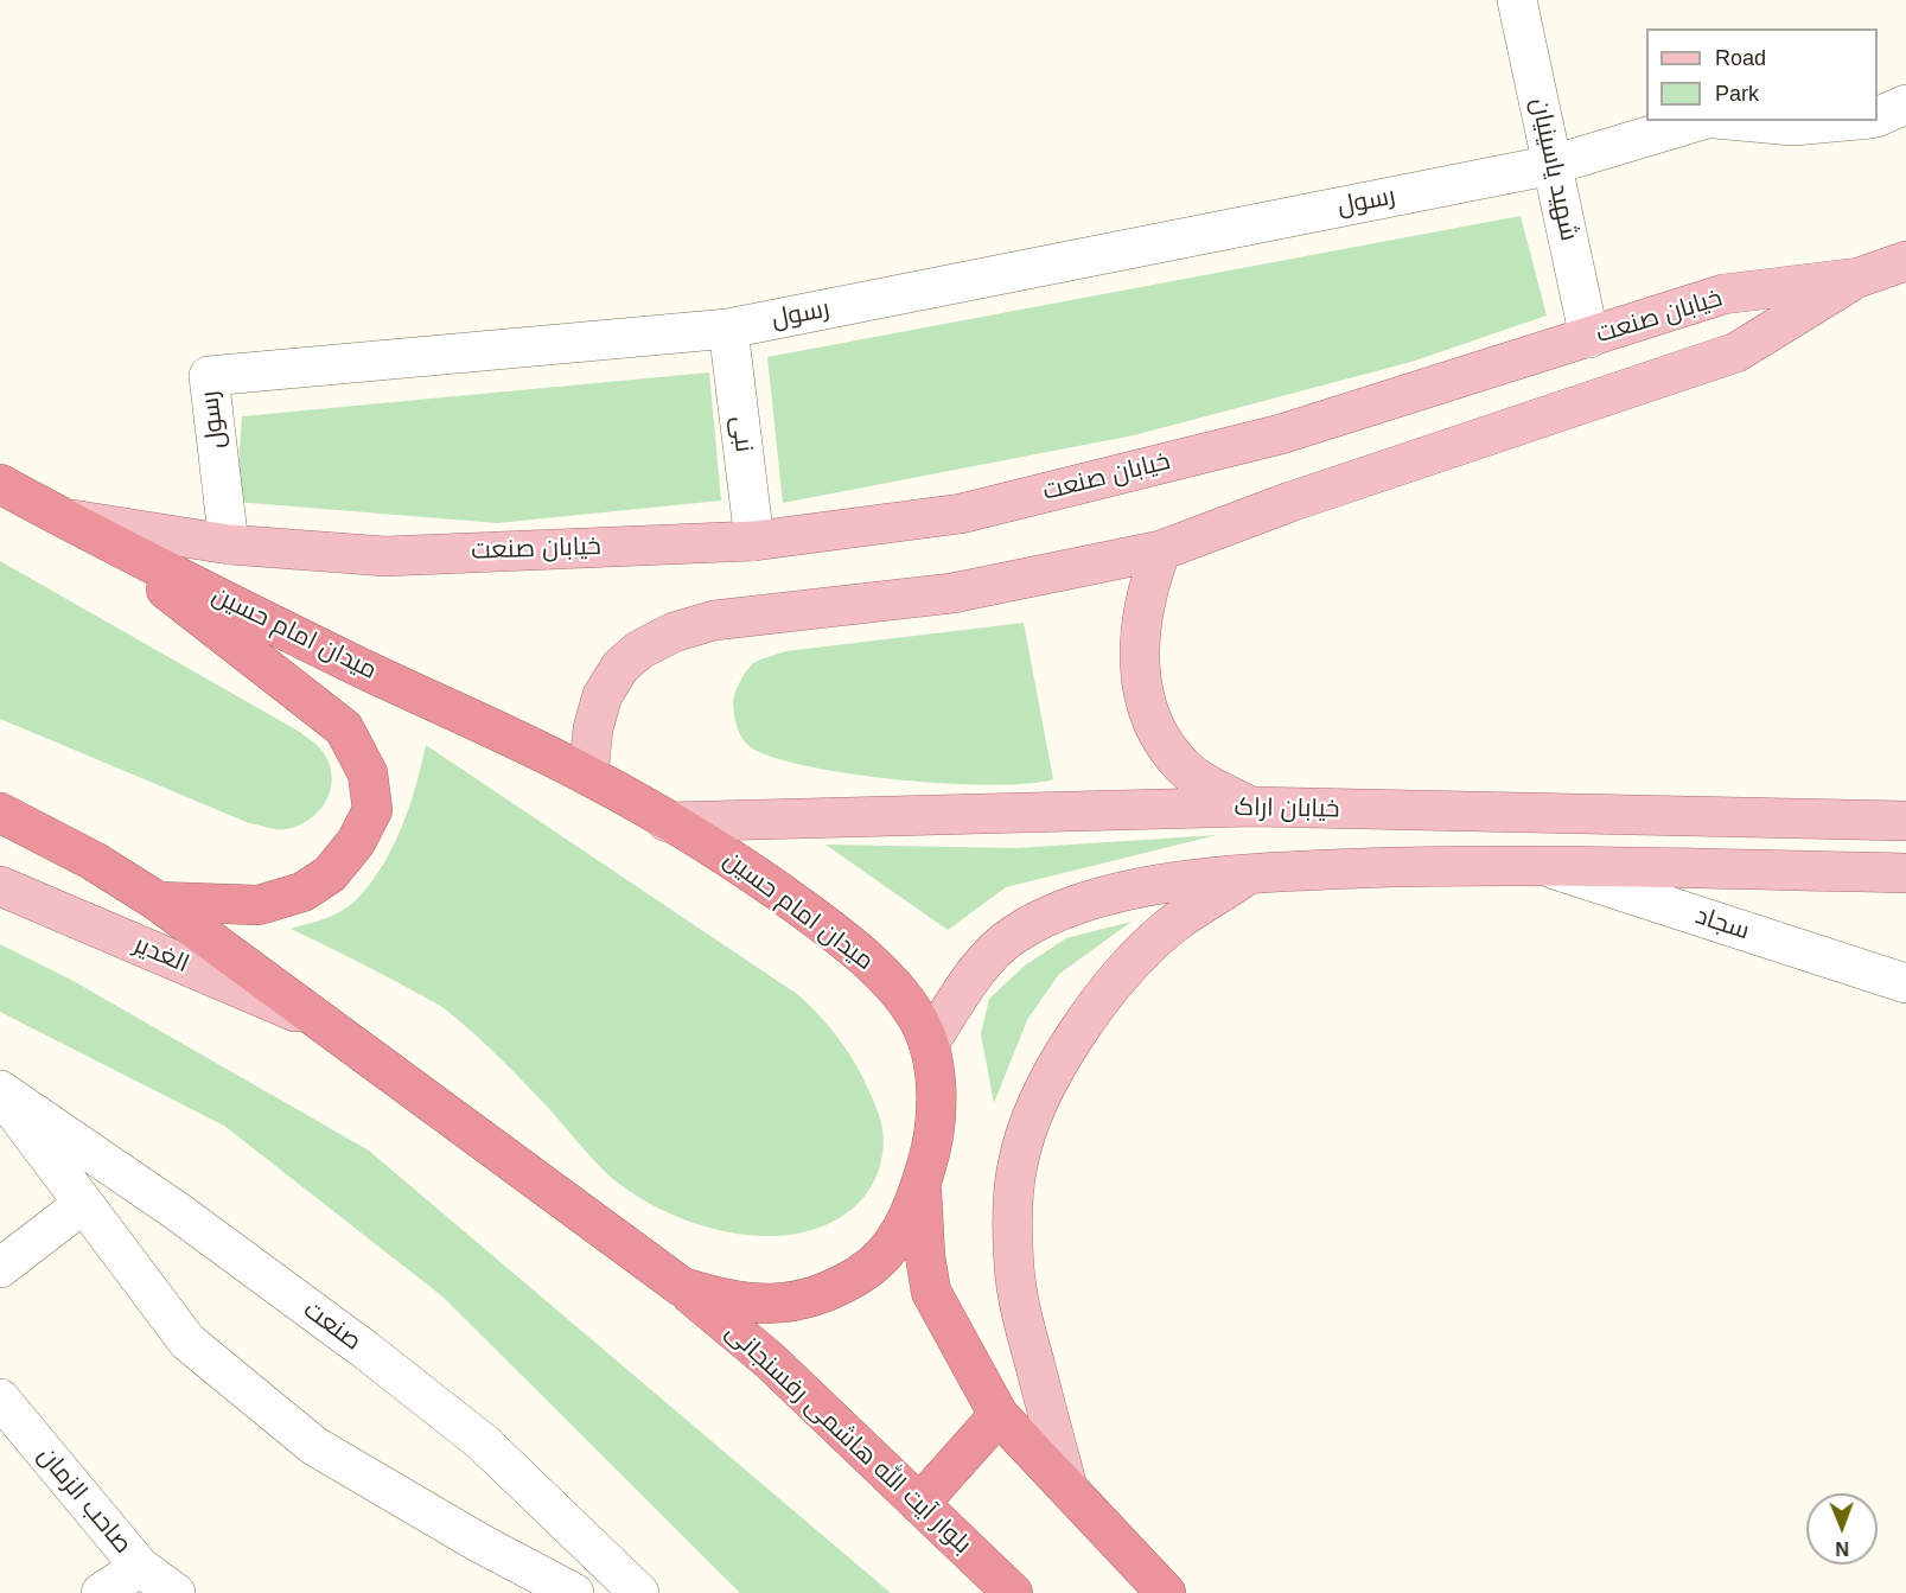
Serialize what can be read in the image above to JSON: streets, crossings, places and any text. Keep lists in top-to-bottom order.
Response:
{
  "streets": {
    "highway": ["میدان امام حسین", "بلوار آیت الله هاشمی رفسنجانی"],
    "main road": ["خیابان صنعت", "خیابان اراک", "الغدیر"],
    "street": [
      "شهید یاسینیان",
      "رسول",
      "نبی",
      "سجاد",
      "صنعت",
      "صاحب الزمان"
    ]
  },
  "crossings": [
    ["شهید یاسینیان", "رسول"],
    ["شهید یاسینیان", "خیابان صنعت"],
    ["رسول", "خیابان صنعت"],
    ["رسول", "نبی"],
    ["خیابان صنعت", "نبی"],
    ["خیابان صنعت", "میدان امام حسین"],
    ["میدان امام حسین", "خیابان اراک"],
    ["میدان امام حسین", "الغدیر"],
    ["میدان امام حسین", "بلوار آیت الله هاشمی رفسنجانی"]
  ],
  "legend": ["Road", "Park"],
  "north": "bottom"
}
